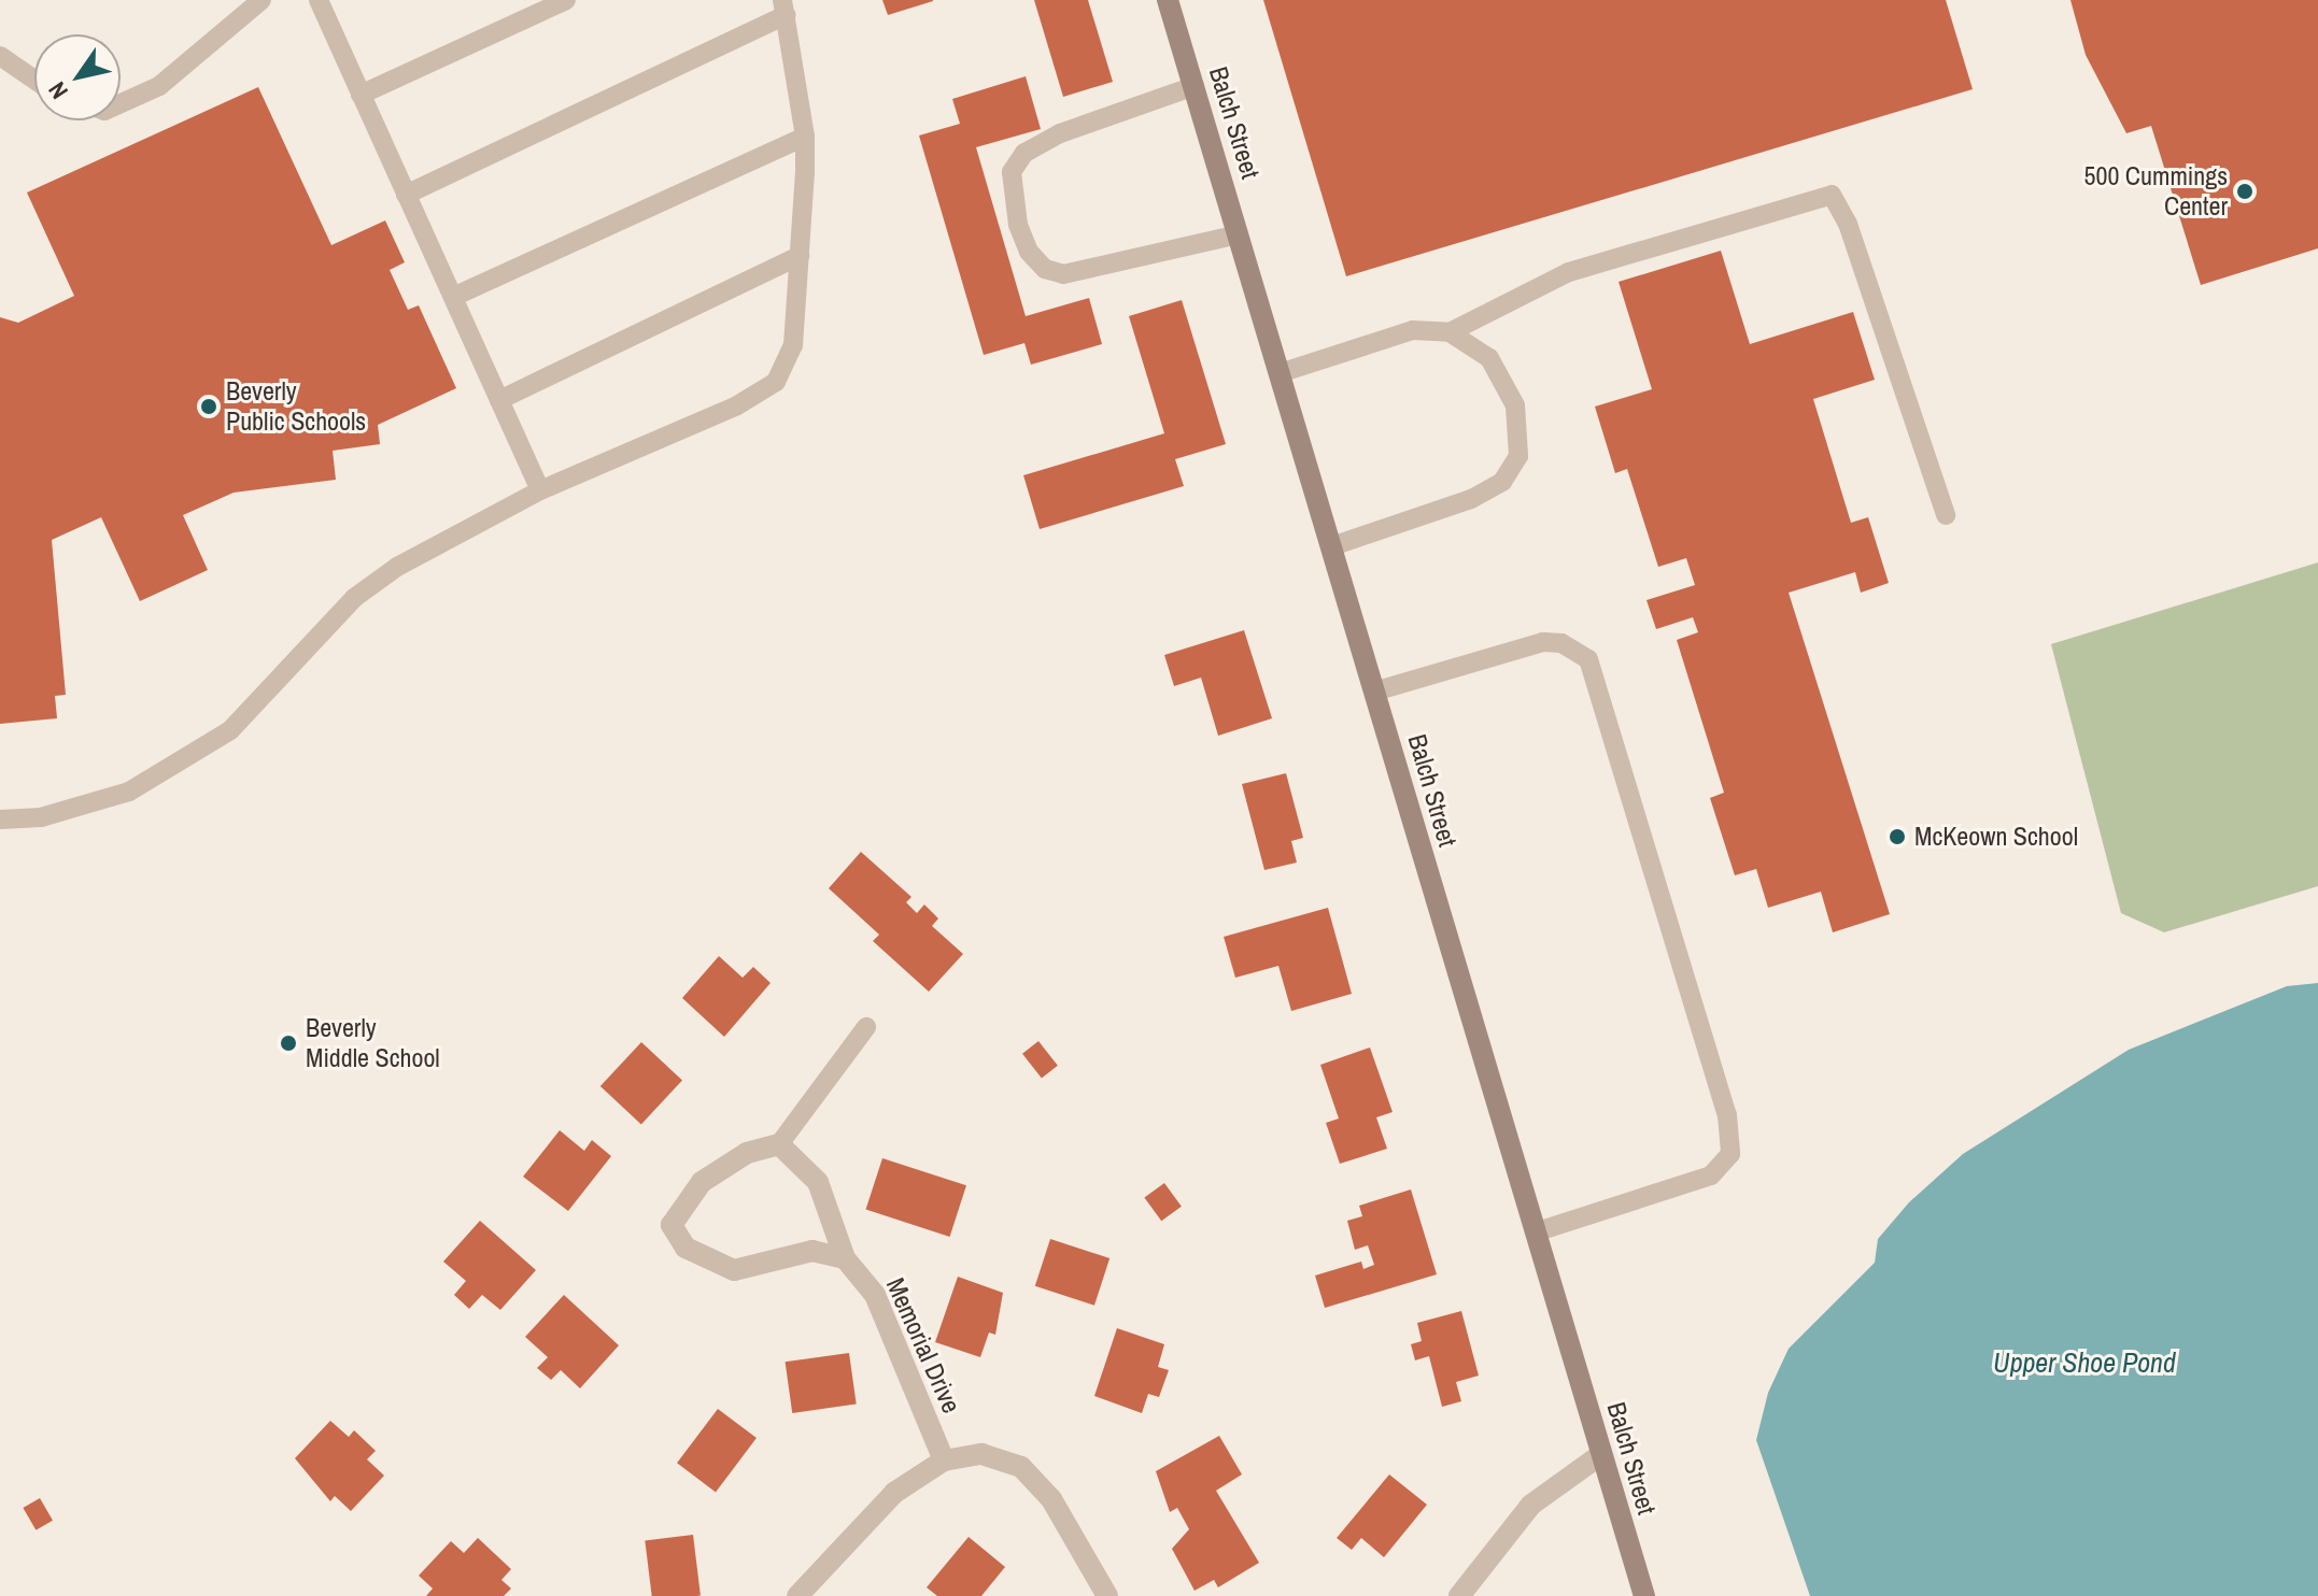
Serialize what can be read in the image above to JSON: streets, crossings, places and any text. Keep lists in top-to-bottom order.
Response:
{
  "streets": {
    "street": ["Balch Street", "Memorial Drive"]
  },
  "water": ["Upper Shoe Pond"],
  "places": [
    "500 Cummings Center",
    "Beverly Public Schools",
    "McKeown School",
    "Beverly Middle School"
  ],
  "north": "bottom left"
}
